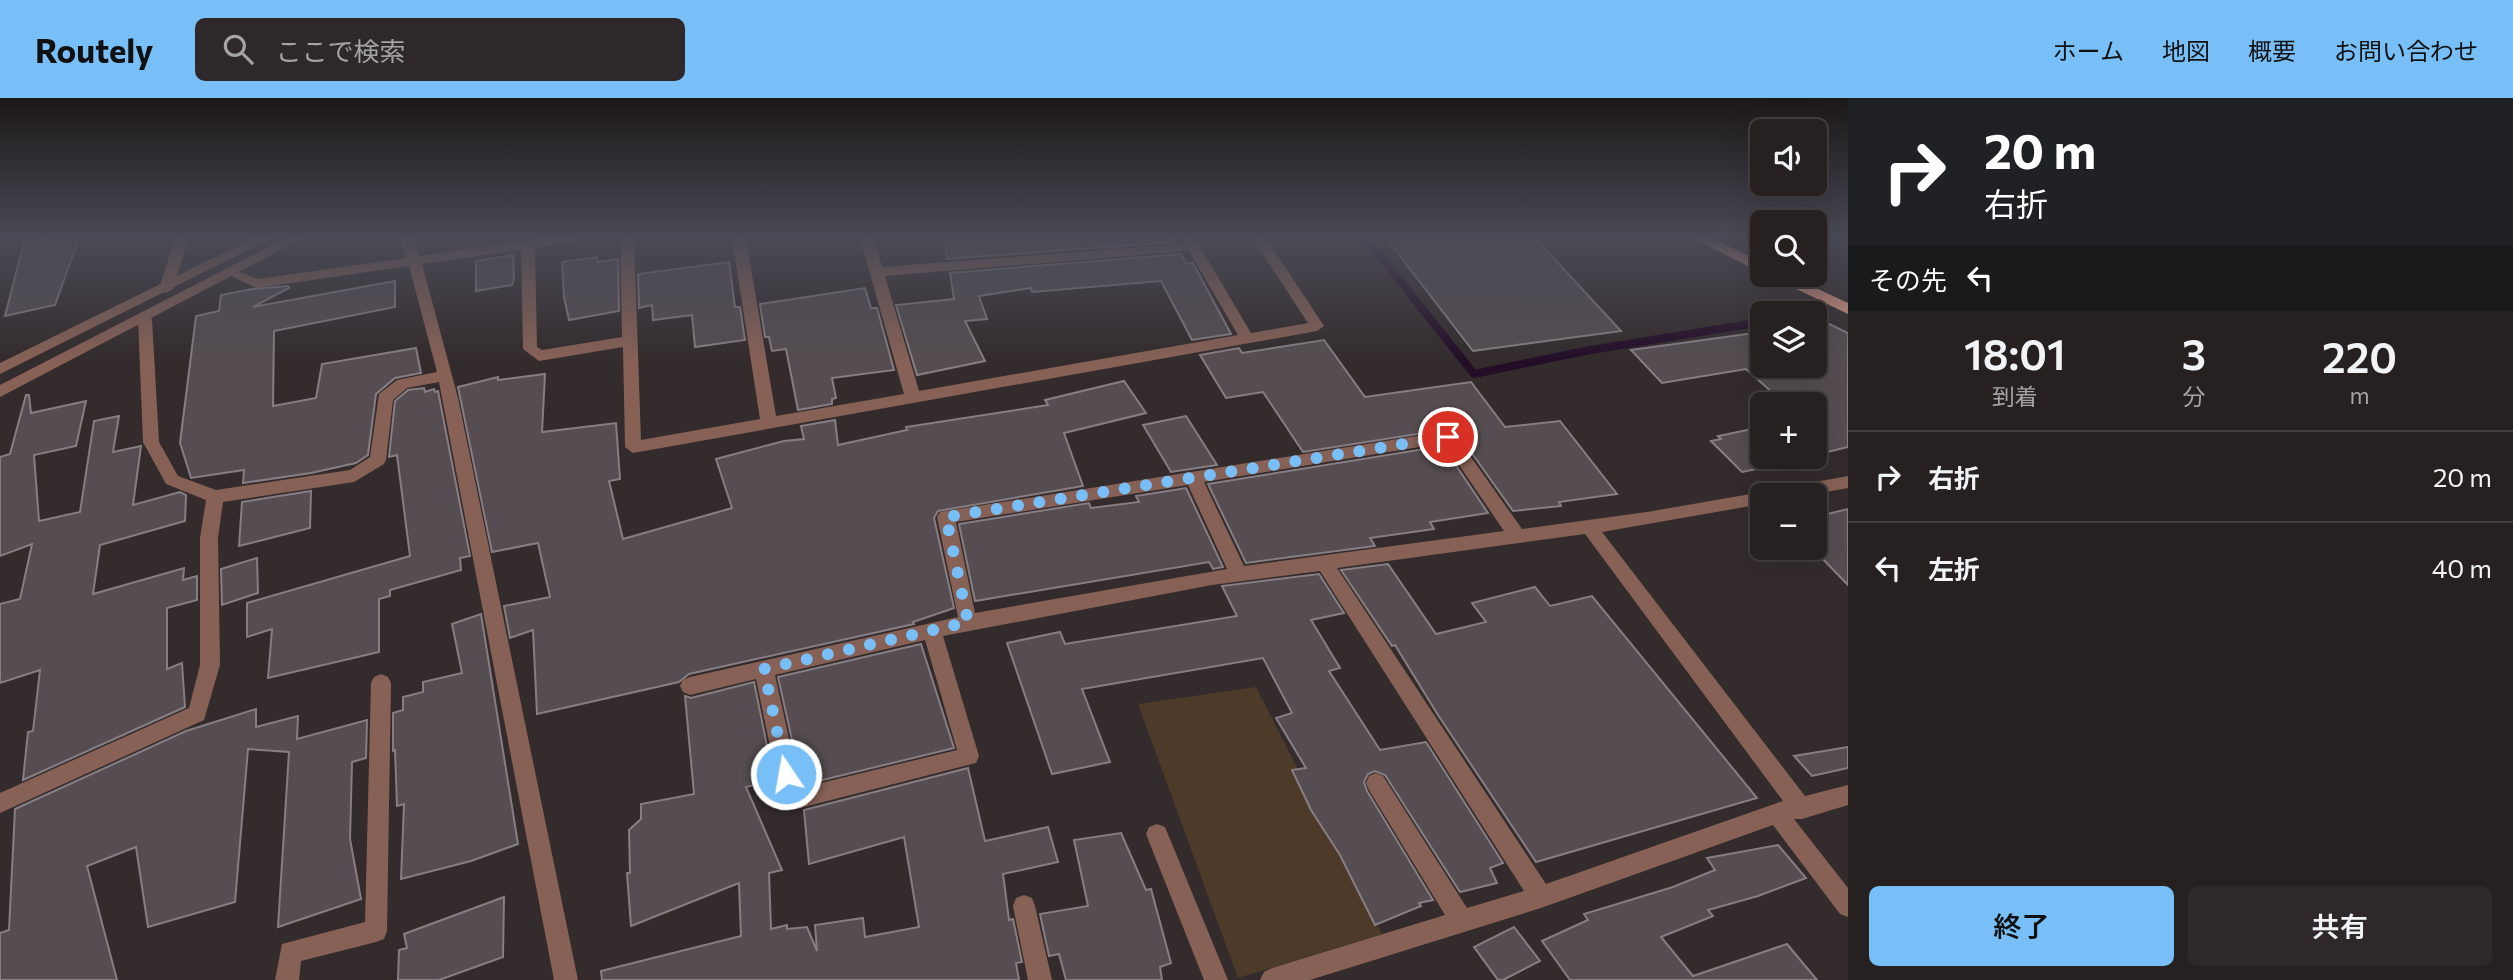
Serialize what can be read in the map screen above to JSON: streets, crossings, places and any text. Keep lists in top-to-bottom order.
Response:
{
  "page": {
    "header": "Routely",
    "search": "ここで検索",
    "nav": [
      "ホーム",
      "地図",
      "概要",
      "お問い合わせ"
    ],
    "turn": ["20 m", "右折"],
    "map_buttons": ["+", "−"],
    "then": "その先",
    "eta": [
      "18:01",
      "到着",
      "3",
      "分",
      "220",
      "m"
    ],
    "list": [
      {
        "name": "右折",
        "value": "20 m"
      },
      {
        "name": "左折",
        "value": "40 m"
      }
    ],
    "buttons": ["終了", "共有"]
  }
}
